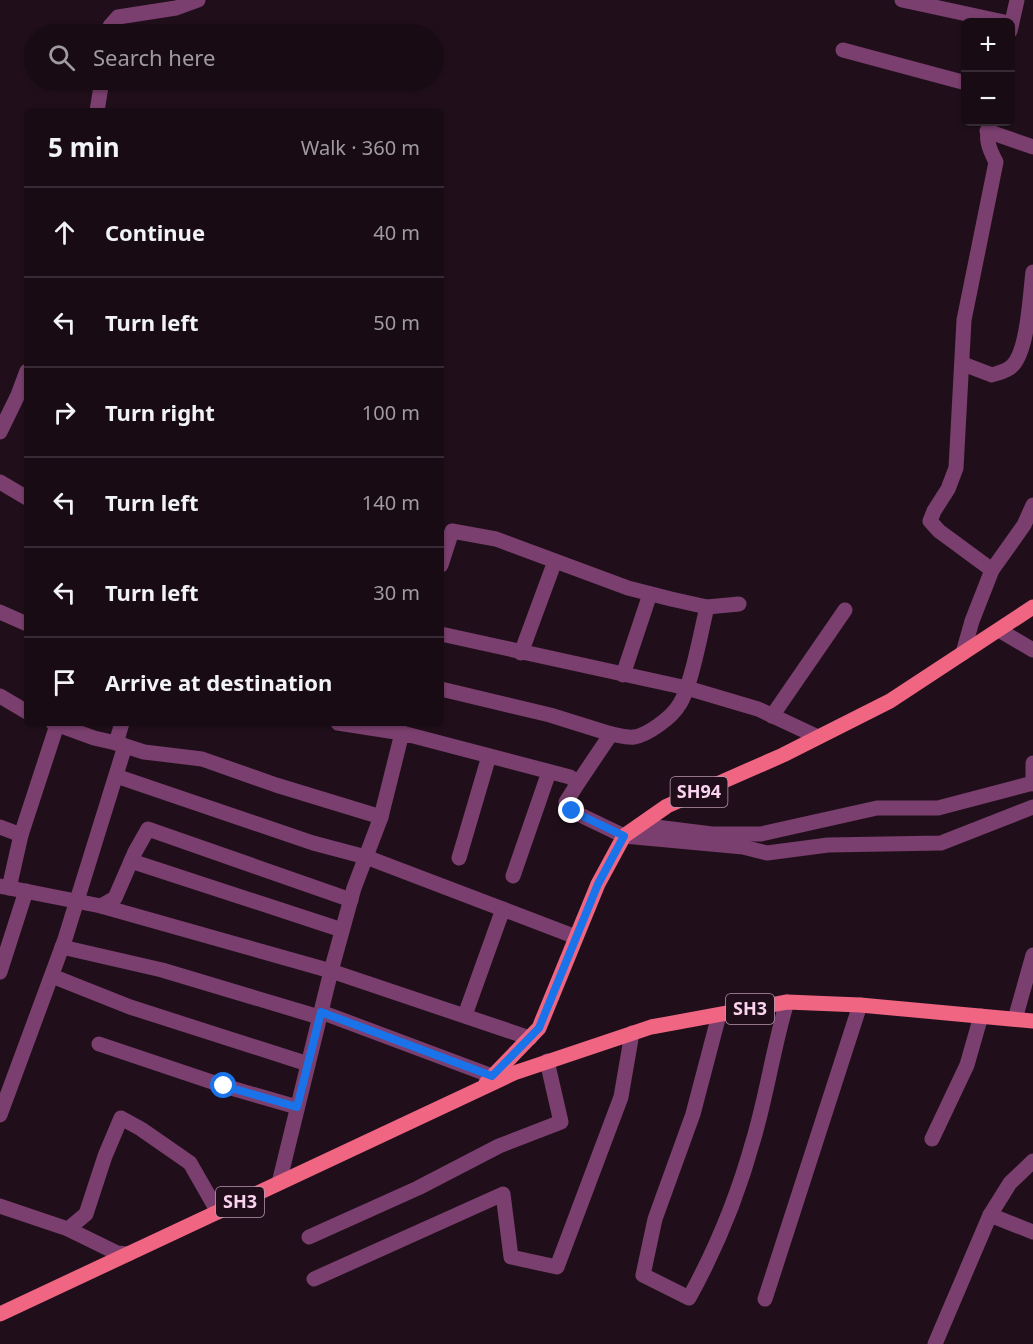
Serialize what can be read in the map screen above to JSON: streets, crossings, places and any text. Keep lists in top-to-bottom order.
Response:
{
  "streets": {
    "main road": ["SH94", "SH3"]
  },
  "crossings": [
    ["SH94", "SH3"]
  ],
  "page": {
    "map_buttons": ["+", "−"],
    "search": "Search here",
    "heading": ["5 min", "Walk · 360 m"],
    "list": [
      ["Continue", "40 m"],
      ["Turn left", "50 m"],
      ["Turn right", "100 m"],
      ["Turn left", "140 m"],
      ["Turn left", "30 m"],
      "Arrive at destination"
    ]
  }
}
